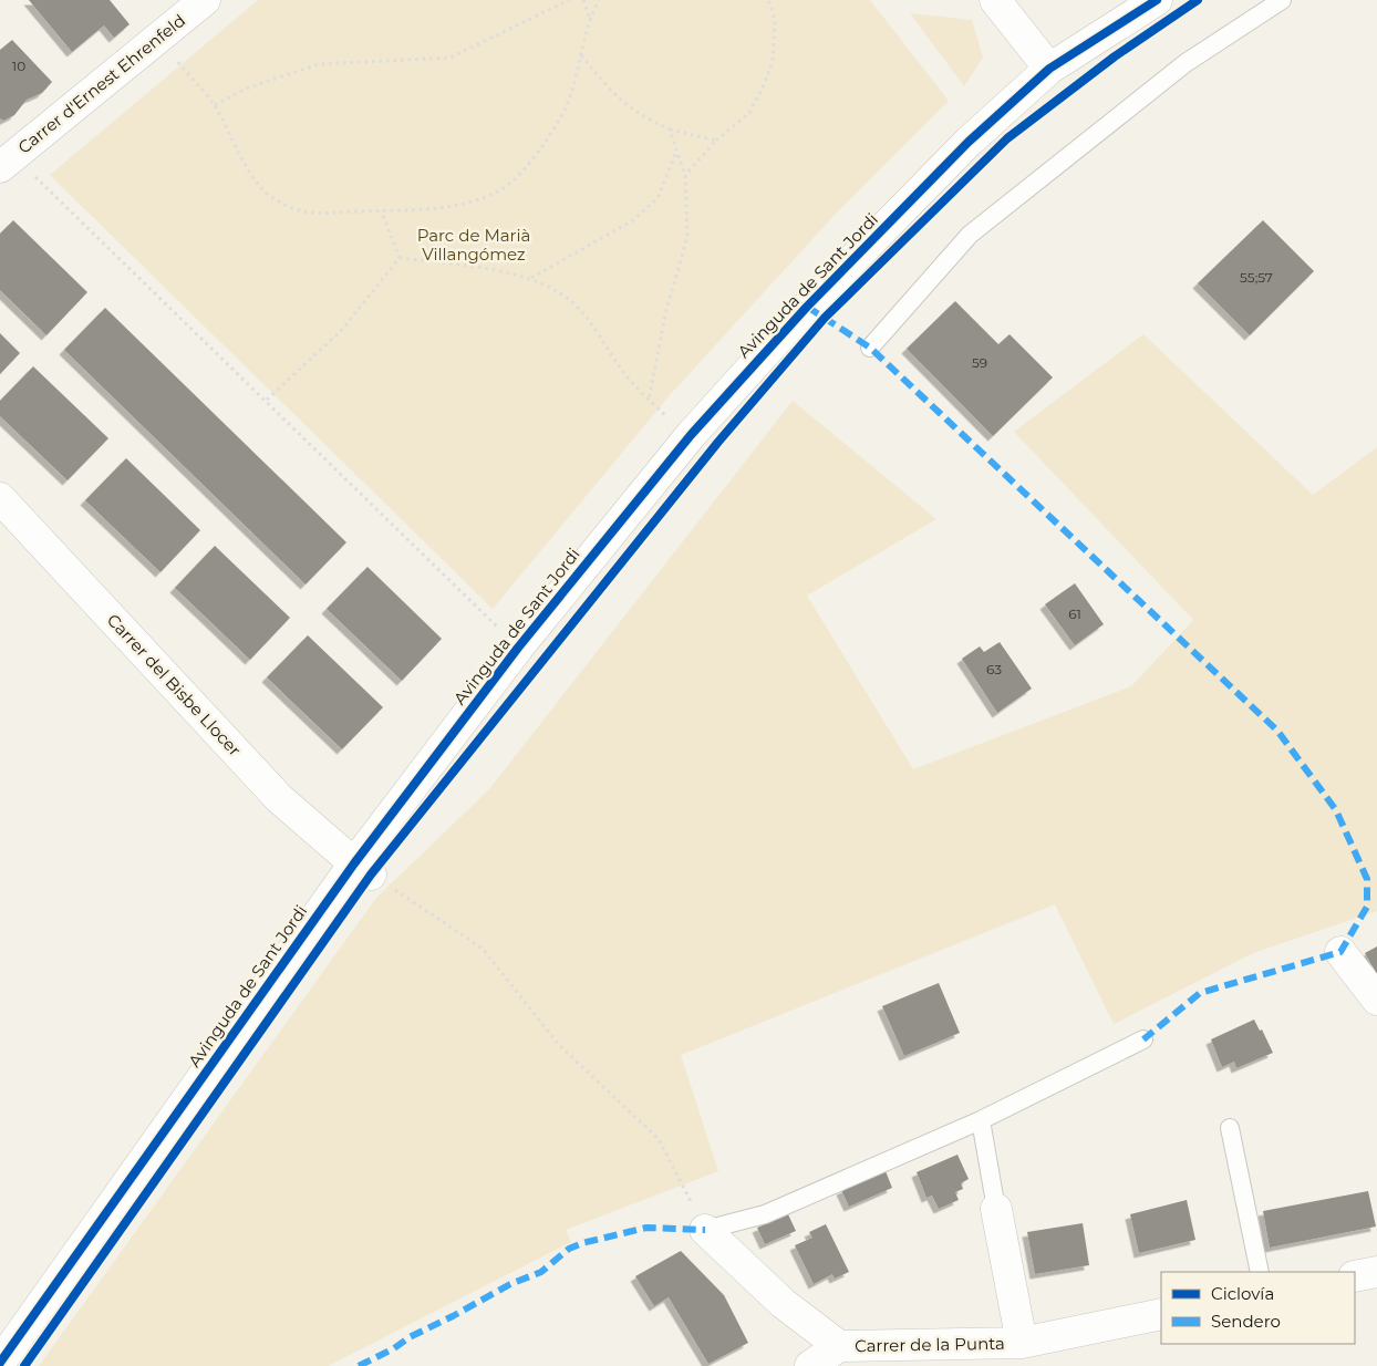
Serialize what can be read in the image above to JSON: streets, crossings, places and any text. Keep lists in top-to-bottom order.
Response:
{
  "streets": {
    "street": [
      "Carrer d'Ernest Ehrenfeld",
      "Avinguda de Sant Jordi",
      "Carrer del Bisbe Llocer",
      "Carrer de la Punta"
    ]
  },
  "crossings": [
    ["Avinguda de Sant Jordi", "Carrer del Bisbe Llocer"]
  ],
  "parks": ["Parc de Marià Villangómez"],
  "house_numbers": [
    "10",
    "55;57",
    "59",
    "61",
    "63"
  ],
  "legend": ["Ciclovía", "Sendero"]
}
